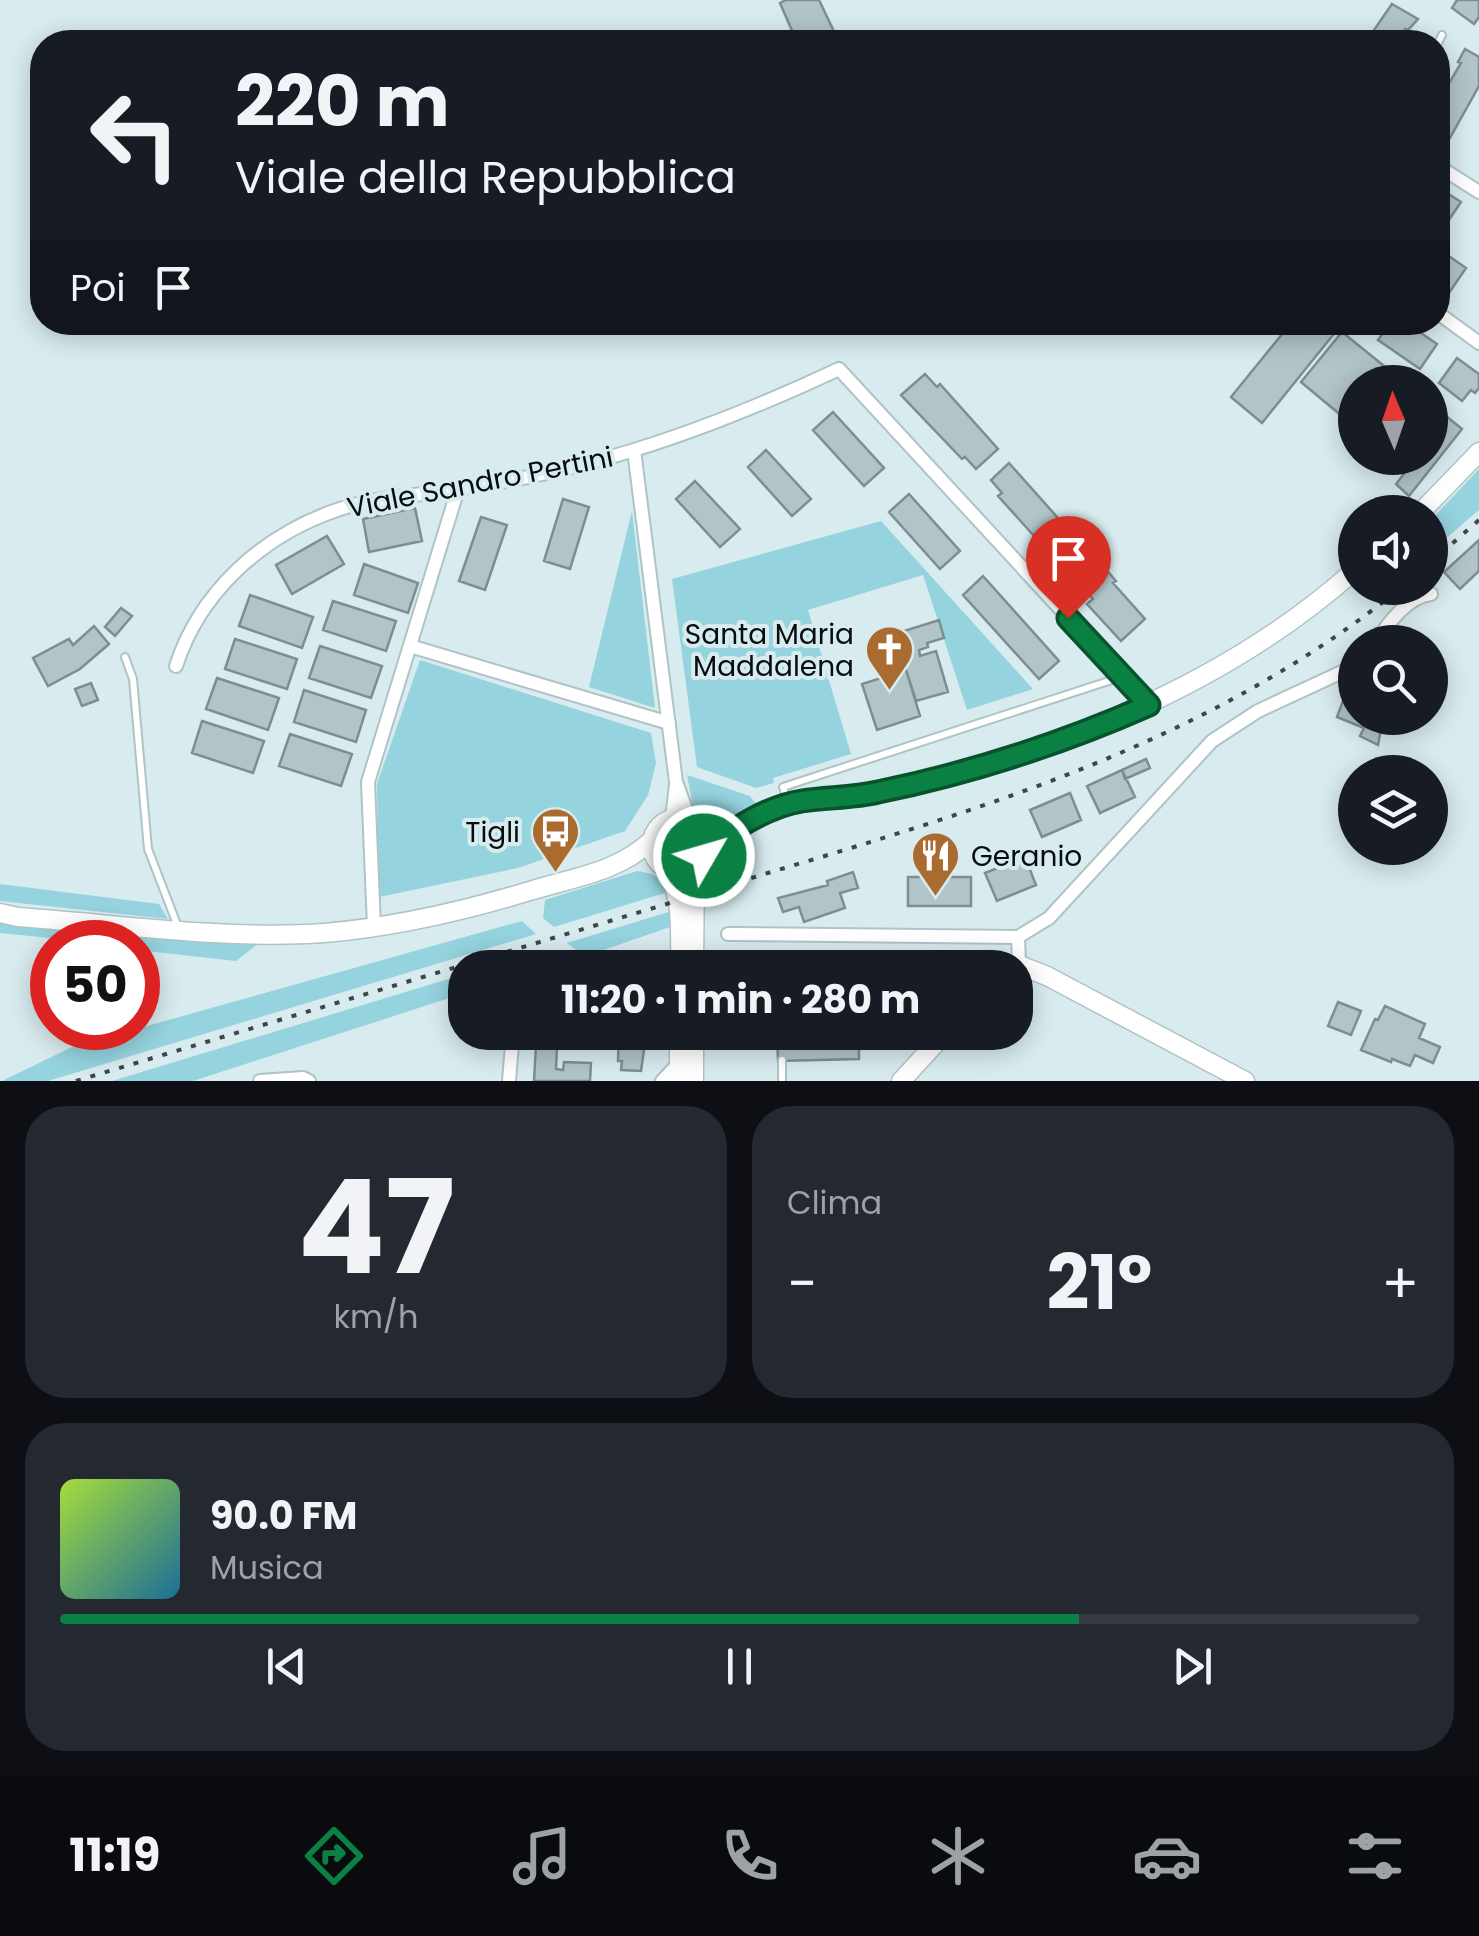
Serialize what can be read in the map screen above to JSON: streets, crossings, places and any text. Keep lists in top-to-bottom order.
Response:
{
  "streets": {
    "street": ["Viale Sandro Pertini"]
  },
  "places": {
    "church": ["Santa Maria Maddalena"],
    "bus stop": ["Tigli"],
    "restaurant": ["Geranio"]
  },
  "north": "top",
  "page": {
    "turn": ["220 m", "Viale della Repubblica"],
    "then": "Poi",
    "limit": "50",
    "trip": "11:20 · 1 min · 280 m",
    "tile": [
      ["47", "km/h"],
      "Clima"
    ],
    "heat": ["−", "21°", "+"],
    "song": ["90.0 FM", "Musica"],
    "tabs": "11:19"
  }
}
